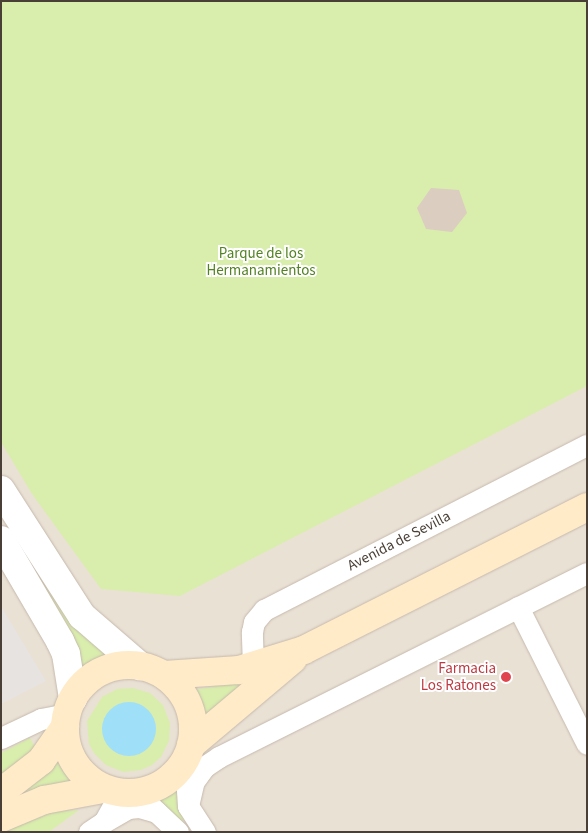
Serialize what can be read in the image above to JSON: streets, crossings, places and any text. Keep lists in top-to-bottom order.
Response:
{
  "streets": {
    "street": ["Avenida de Sevilla"]
  },
  "parks": ["Parque de los Hermanamientos"],
  "places": ["Farmacia Los Ratones"]
}
